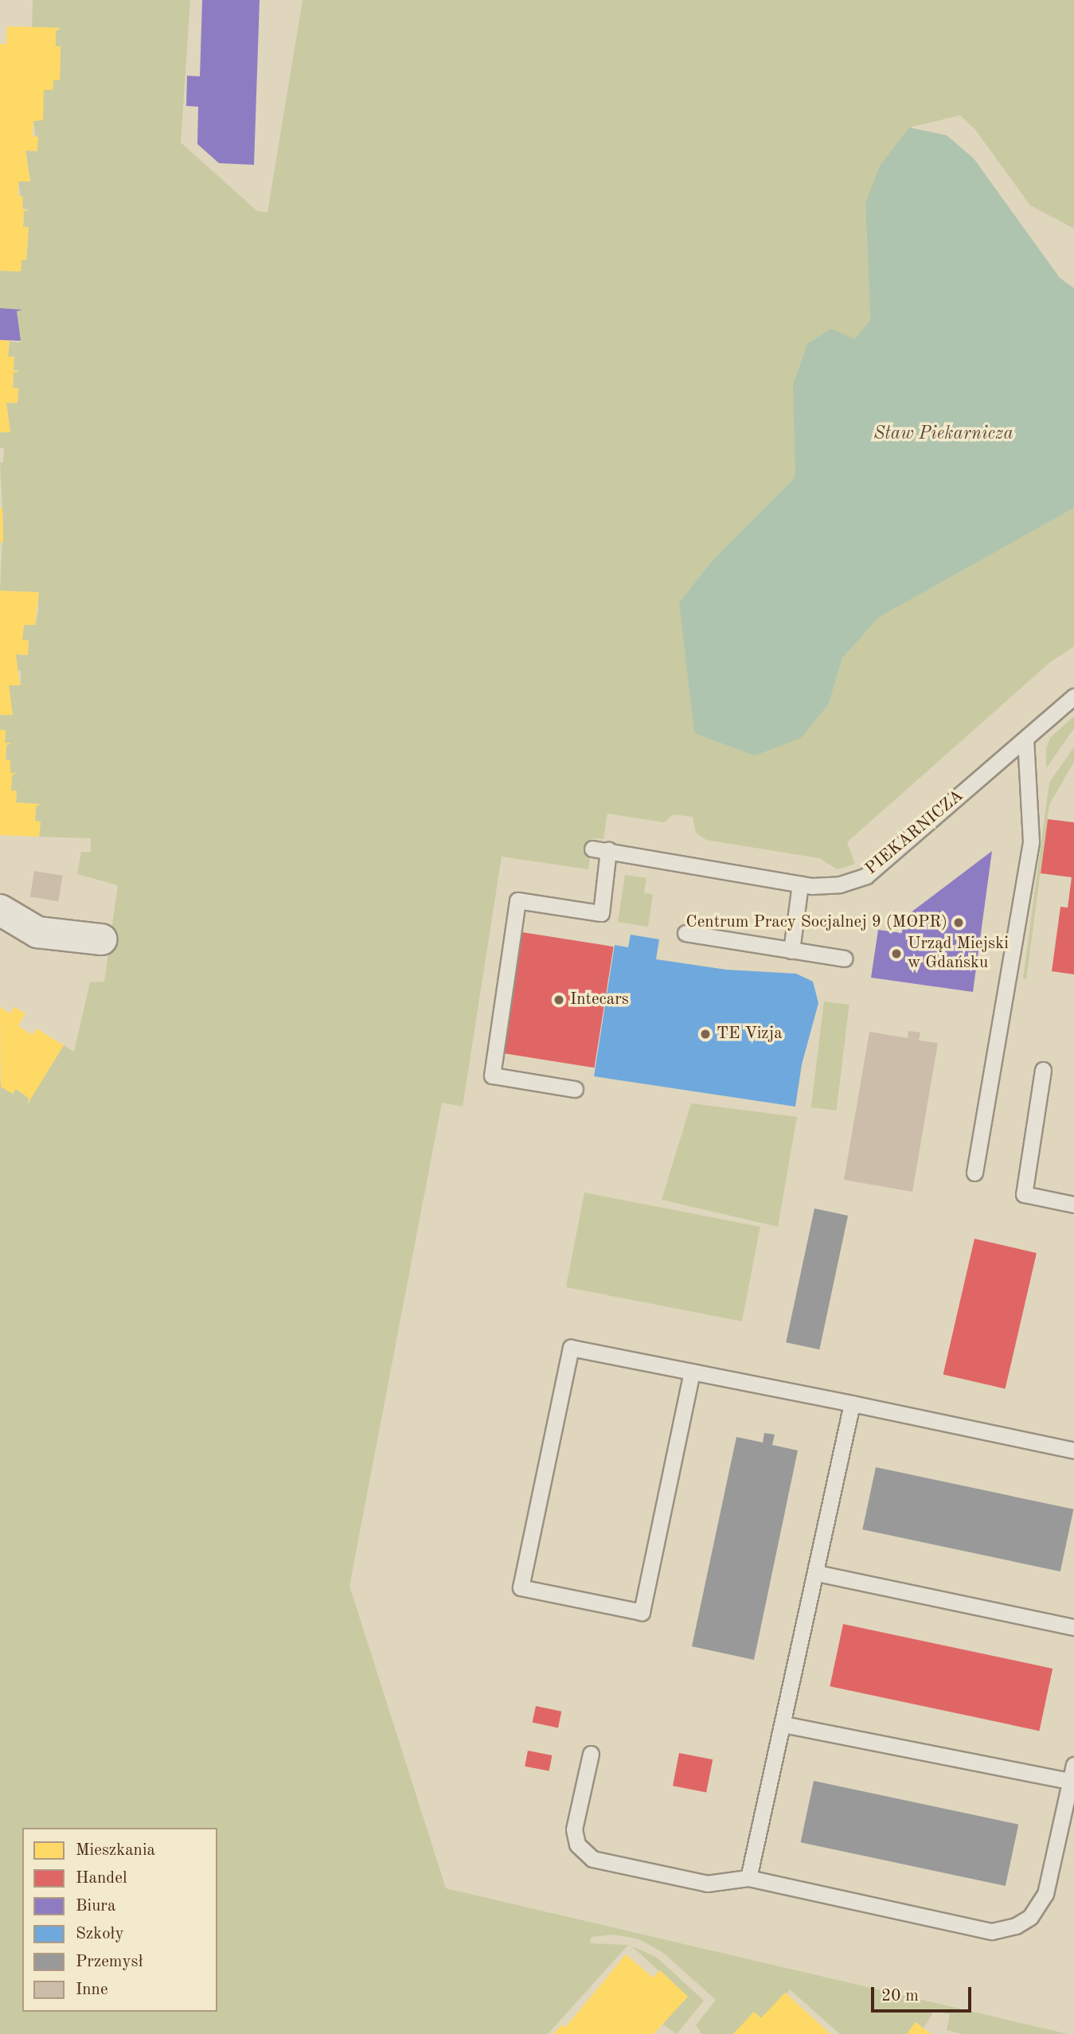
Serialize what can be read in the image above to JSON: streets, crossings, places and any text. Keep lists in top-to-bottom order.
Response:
{
  "streets": {
    "lane": ["PIEKARNICZA"]
  },
  "water": ["Staw Piekarnicza"],
  "places": [
    "Centrum Pracy Socjalnej 9 (MOPR)",
    "Urząd Miejski w Gdańsku",
    "Intecars",
    "TE Vizja"
  ],
  "legend": [
    "Mieszkania",
    "Handel",
    "Biura",
    "Szkoły",
    "Przemysł",
    "Inne"
  ],
  "scale_bar": "20 m"
}
